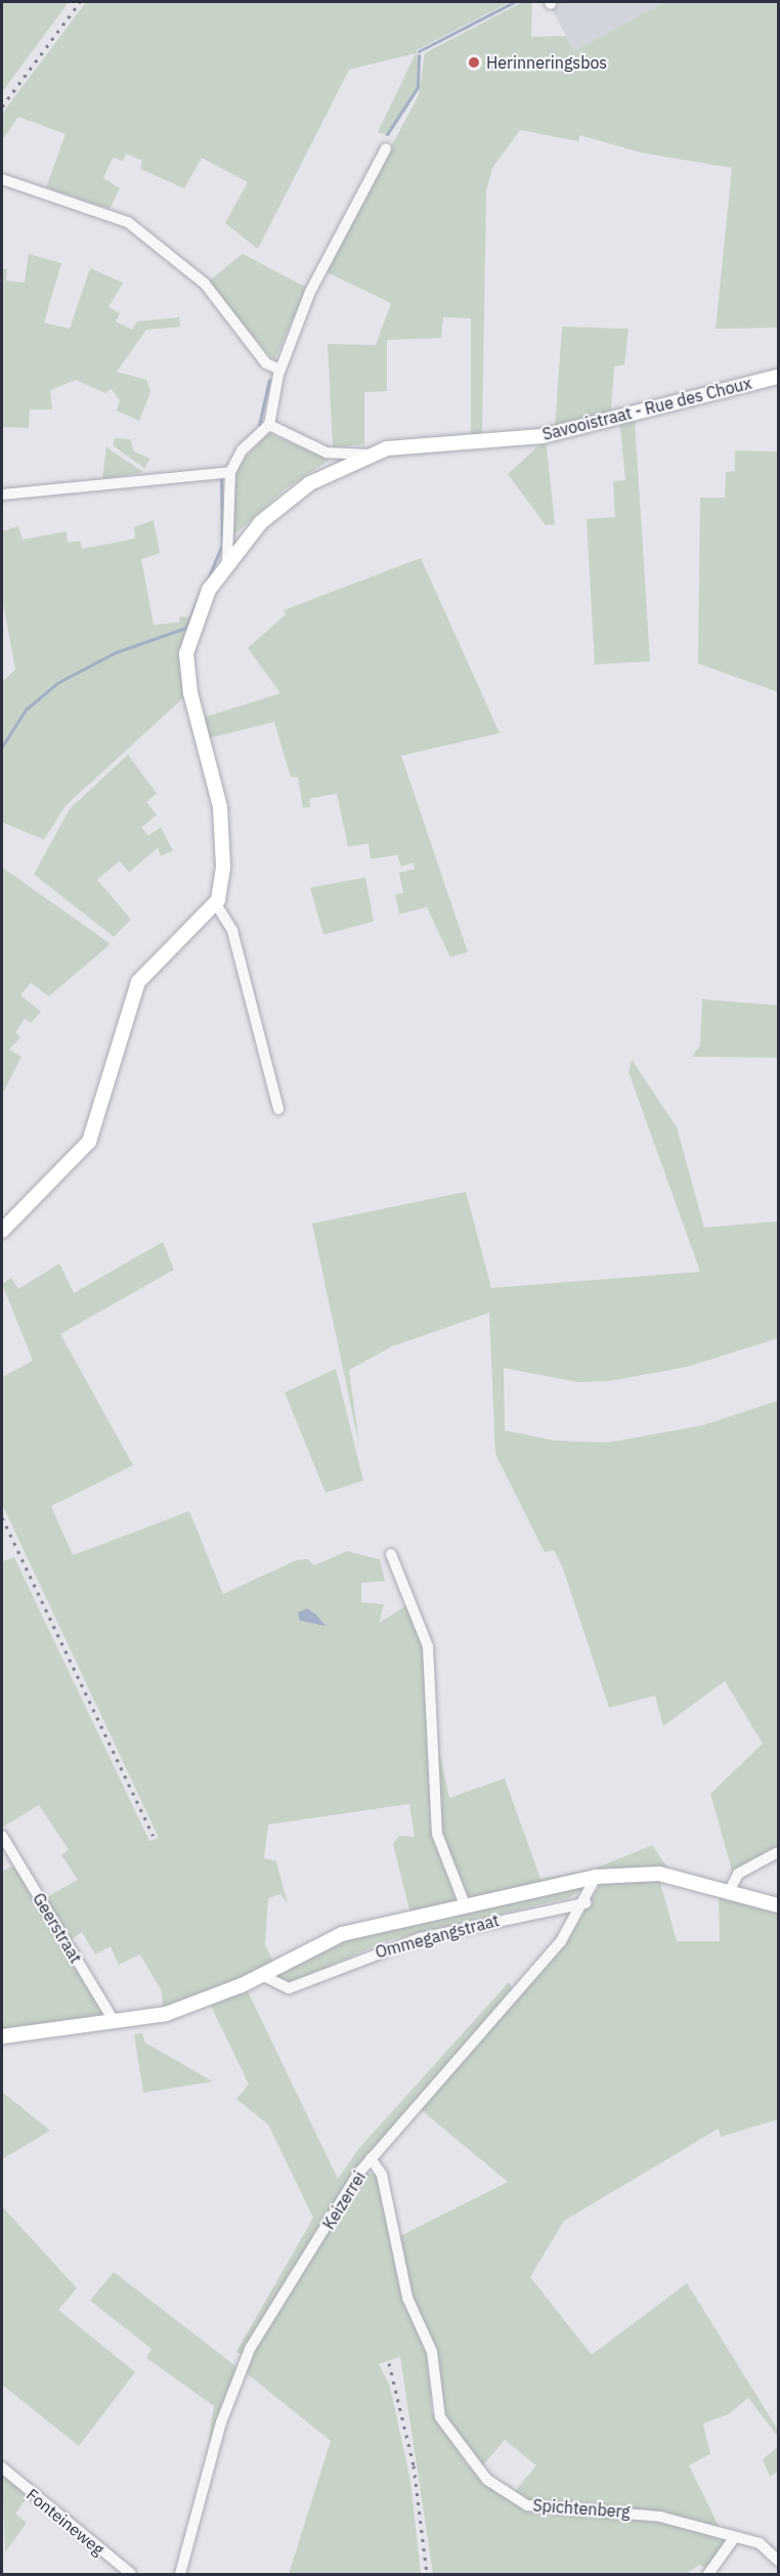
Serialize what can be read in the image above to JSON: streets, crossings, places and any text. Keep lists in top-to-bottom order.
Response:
{
  "streets": {
    "main road": ["Savooistraat - Rue des Choux"],
    "street": [
      "Geerstraat",
      "Ommegangstraat",
      "Keizerrei",
      "Spichtenberg",
      "Fonteineweg"
    ]
  },
  "crossings": [
    ["Ommegangstraat", "Keizerrei"],
    ["Keizerrei", "Spichtenberg"]
  ],
  "places": ["Herinneringsbos"]
}
